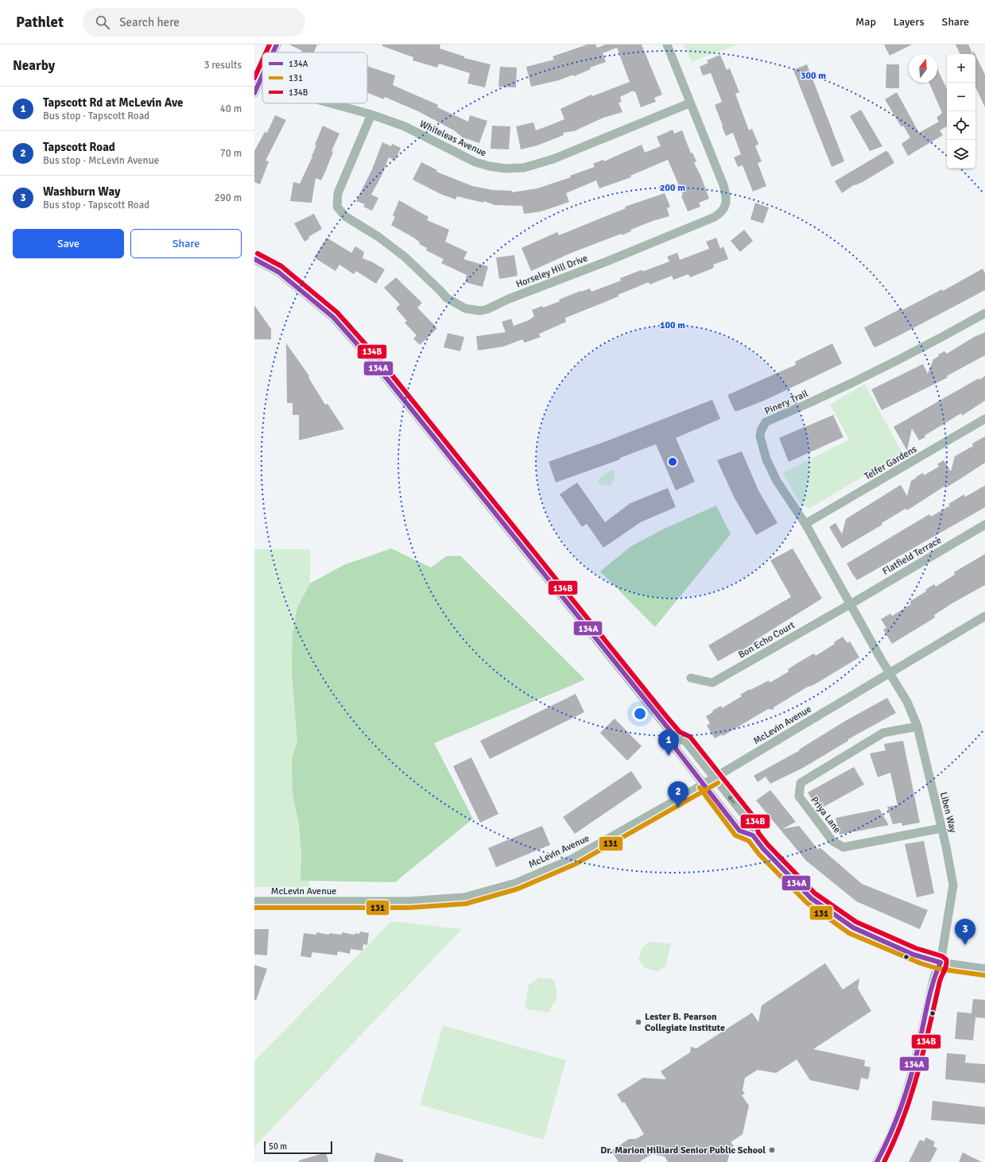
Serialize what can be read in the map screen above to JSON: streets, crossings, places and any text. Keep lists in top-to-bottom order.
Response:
{
  "streets": {
    "street": [
      "Whiteleas Avenue",
      "Horseley Hill Drive",
      "Pinery Trail",
      "Telfer Gardens",
      "Flatfield Terrace",
      "Bon Echo Court",
      "McLevin Avenue",
      "Liben Way",
      "Priya Lane"
    ]
  },
  "crossings": [
    ["Whiteleas Avenue", "Horseley Hill Drive"],
    ["Pinery Trail", "Telfer Gardens"],
    ["Pinery Trail", "Flatfield Terrace"],
    ["Pinery Trail", "Bon Echo Court"],
    ["Pinery Trail", "McLevin Avenue"],
    ["Pinery Trail", "Liben Way"],
    ["Flatfield Terrace", "Bon Echo Court"],
    ["McLevin Avenue", "Liben Way"],
    ["Liben Way", "Priya Lane"]
  ],
  "places": ["Lester B. Pearson Collegiate Institute", "Dr. Marion Hilliard Senior Public School"],
  "lines": ["transit line 134A", "transit line 134B", "transit line 131"],
  "legend": ["134A", "131", "134B"],
  "scale_bar": "50 m",
  "north": "top",
  "page": {
    "header": "Pathlet",
    "search": "Search here",
    "nav": ["Map", "Layers", "Share"],
    "heading": ["Nearby", "3 results"],
    "map_buttons": ["+", "−"],
    "list": [
      {
        "mark": "1",
        "name": "Tapscott Rd at McLevin Ave",
        "note": "Bus stop · Tapscott Road",
        "value": "40 m"
      },
      {
        "mark": "2",
        "name": "Tapscott Road",
        "note": "Bus stop · McLevin Avenue",
        "value": "70 m"
      },
      {
        "mark": "3",
        "name": "Washburn Way",
        "note": "Bus stop · Tapscott Road",
        "value": "290 m"
      }
    ],
    "buttons": ["Save", "Share"],
    "pins": ["1", "2", "3"],
    "scale": "50 m"
  },
  "rings": ["300 m", "200 m", "100 m"]
}
